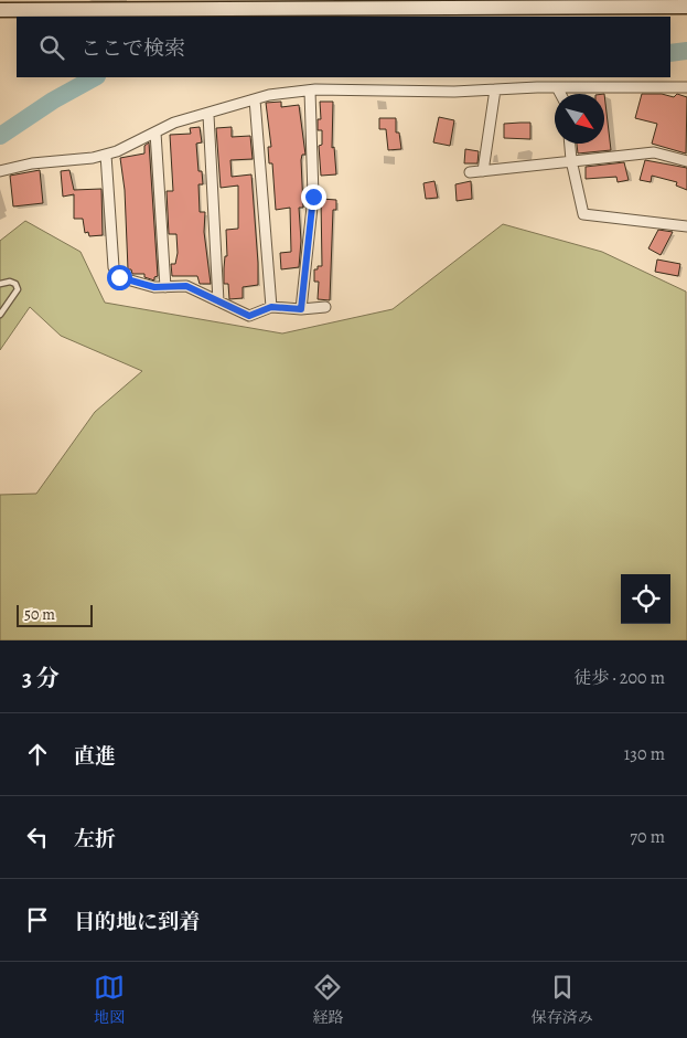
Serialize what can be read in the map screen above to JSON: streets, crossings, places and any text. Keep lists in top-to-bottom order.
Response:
{
  "scale_bar": "50 m",
  "north": "bottom right",
  "page": {
    "search": "ここで検索",
    "scale": "50 m",
    "heading": ["3 分", "徒歩 · 200 m"],
    "list": [
      ["直進", "130 m"],
      ["左折", "70 m"],
      "目的地に到着"
    ],
    "nav": ["地図", "経路", "保存済み"]
  }
}
